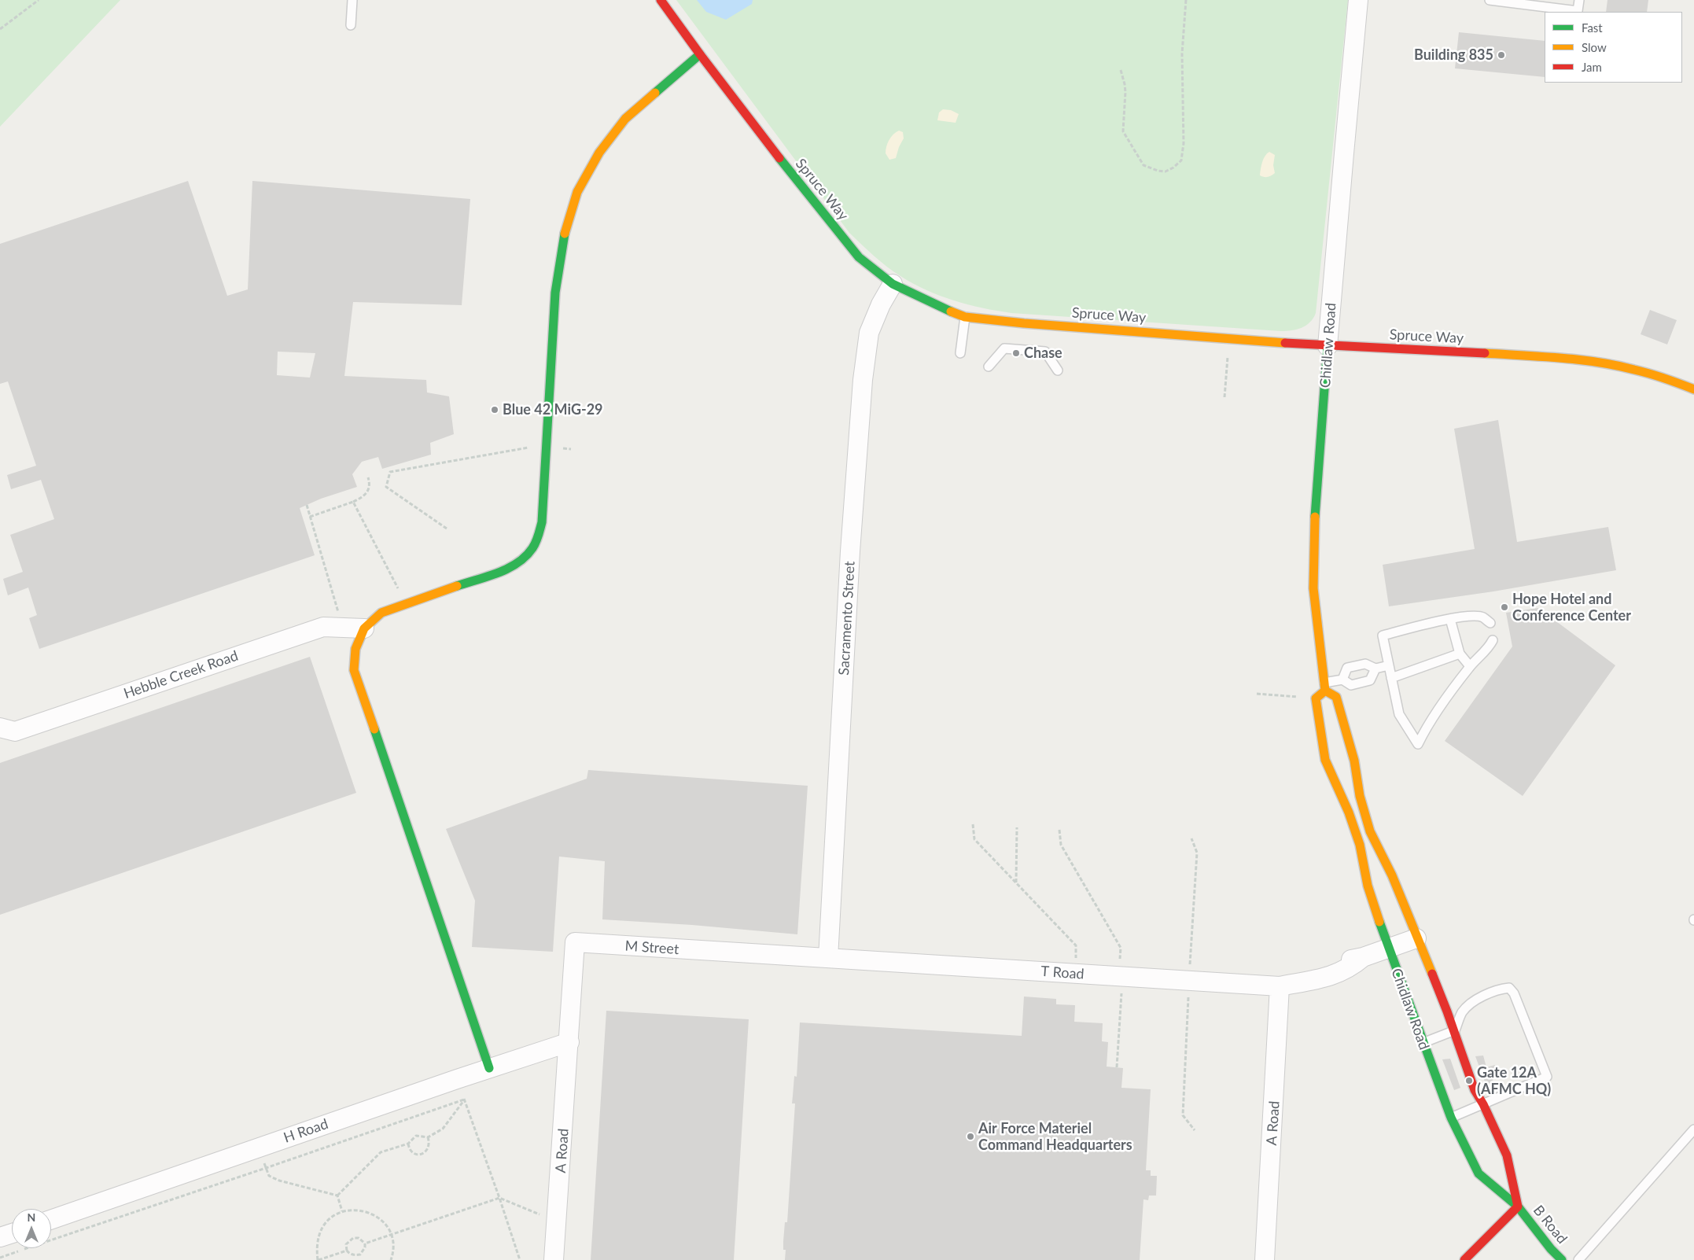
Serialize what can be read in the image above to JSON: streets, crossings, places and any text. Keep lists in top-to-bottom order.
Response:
{
  "streets": {
    "street": [
      "Spruce Way",
      "Chidlaw Road",
      "Sacramento Street",
      "Hebble Creek Road",
      "M Street",
      "T Road",
      "A Road",
      "H Road",
      "B Road"
    ]
  },
  "crossings": [
    ["Spruce Way", "Chidlaw Road"],
    ["Spruce Way", "Sacramento Street"],
    ["Chidlaw Road", "B Road"],
    ["Sacramento Street", "M Street"],
    ["Sacramento Street", "T Road"],
    ["M Street", "T Road"],
    ["M Street", "A Road"],
    ["M Street", "H Road"],
    ["T Road", "A Road"],
    ["A Road", "H Road"]
  ],
  "places": [
    "Building 835",
    "Chase",
    "Blue 42 MiG-29",
    "Hope Hotel and Conference Center",
    "Gate 12A (AFMC HQ)",
    "Air Force Materiel Command Headquarters"
  ],
  "legend": ["Fast", "Slow", "Jam"],
  "north": "top"
}
